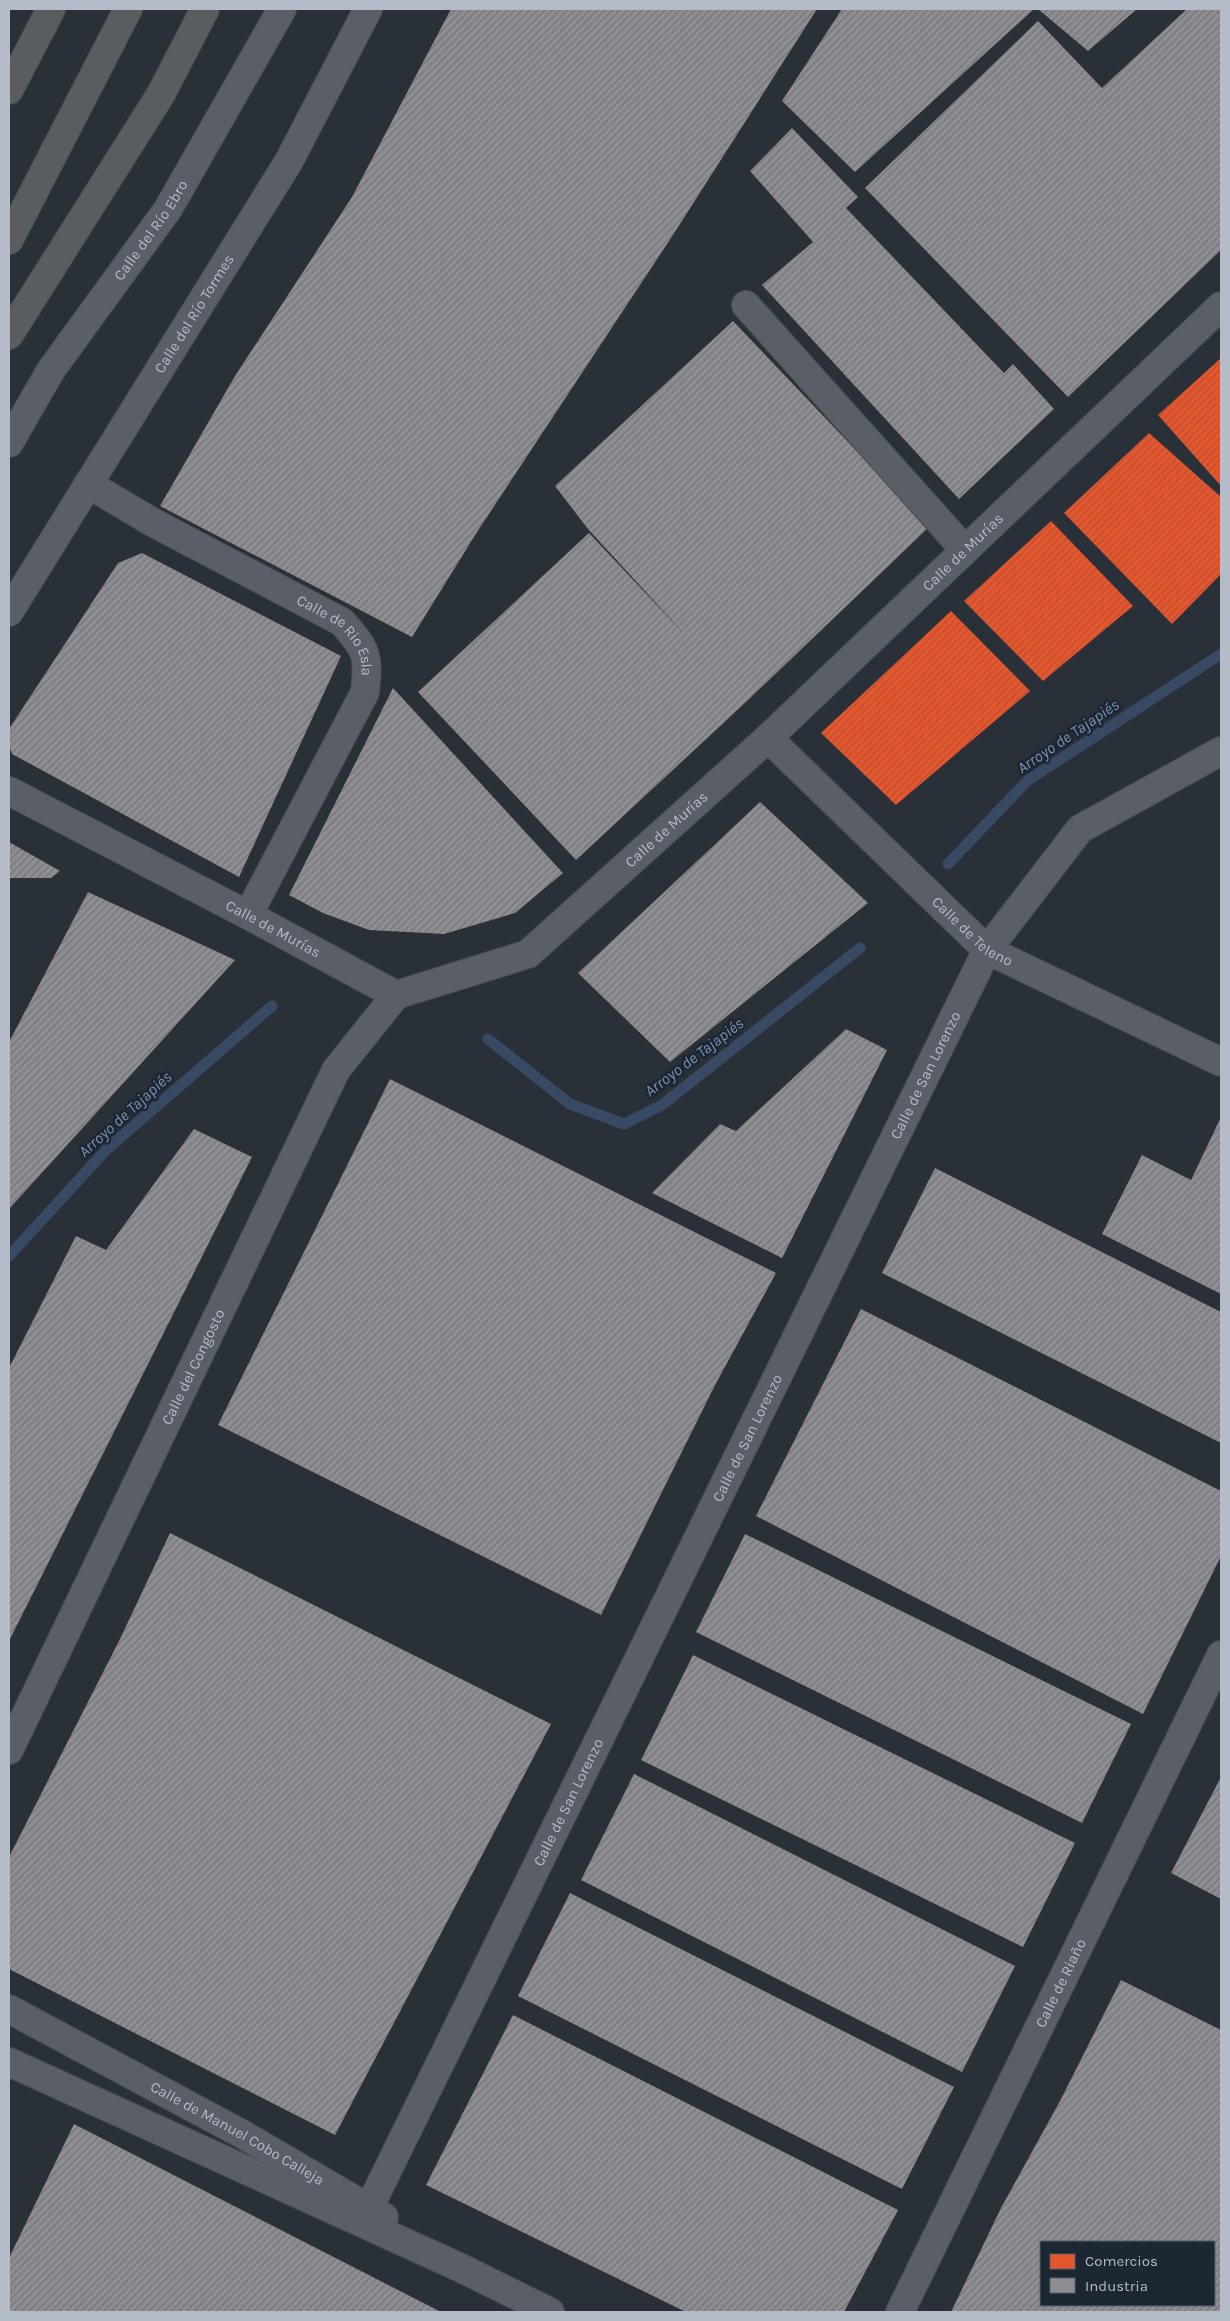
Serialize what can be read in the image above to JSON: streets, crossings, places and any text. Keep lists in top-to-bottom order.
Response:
{
  "streets": {
    "street": [
      "Calle del Río Ebro",
      "Calle del Río Tormes",
      "Calle de Murías",
      "Calle de Rio Esla",
      "Calle de Teleno",
      "Calle de San Lorenzo",
      "Calle del Congosto",
      "Calle de Riaño",
      "Calle de Manuel Cobo Calleja"
    ]
  },
  "crossings": [
    ["Calle del Río Tormes", "Calle de Rio Esla"],
    ["Calle de Murías", "Calle de Rio Esla"],
    ["Calle de Murías", "Calle de Teleno"],
    ["Calle de Murías", "Calle del Congosto"],
    ["Calle de Teleno", "Calle de San Lorenzo"],
    ["Calle de San Lorenzo", "Calle de Manuel Cobo Calleja"]
  ],
  "water": ["Arroyo de Tajapiés"],
  "legend": ["Comercios", "Industria"]
}
